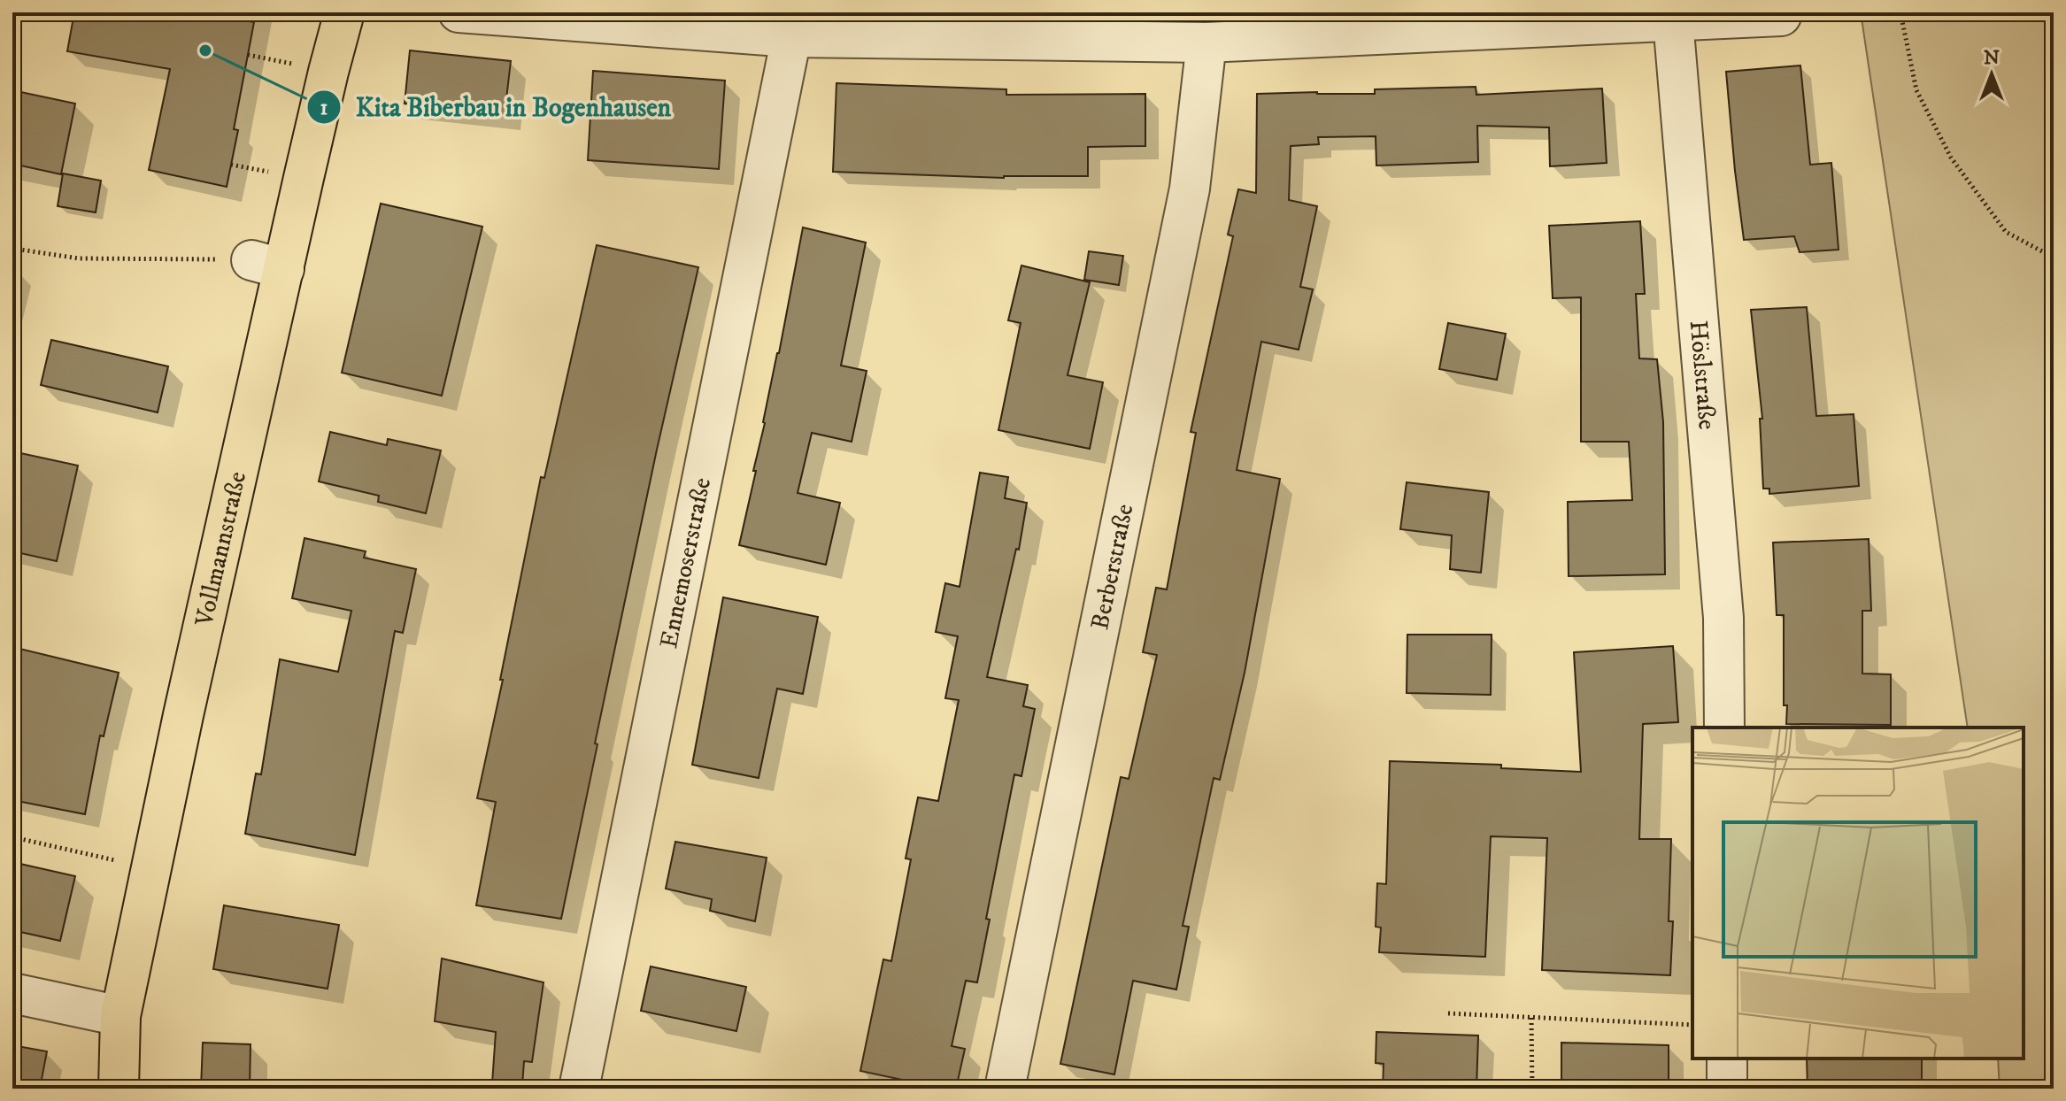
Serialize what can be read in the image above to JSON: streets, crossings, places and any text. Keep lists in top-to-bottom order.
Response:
{
  "streets": {
    "main road": ["Vollmannstraße"],
    "street": ["Höslstraße", "Ennemoserstraße", "Berberstraße"]
  },
  "places": ["Kita Biberbau in Bogenhausen"],
  "north": "top"
}
